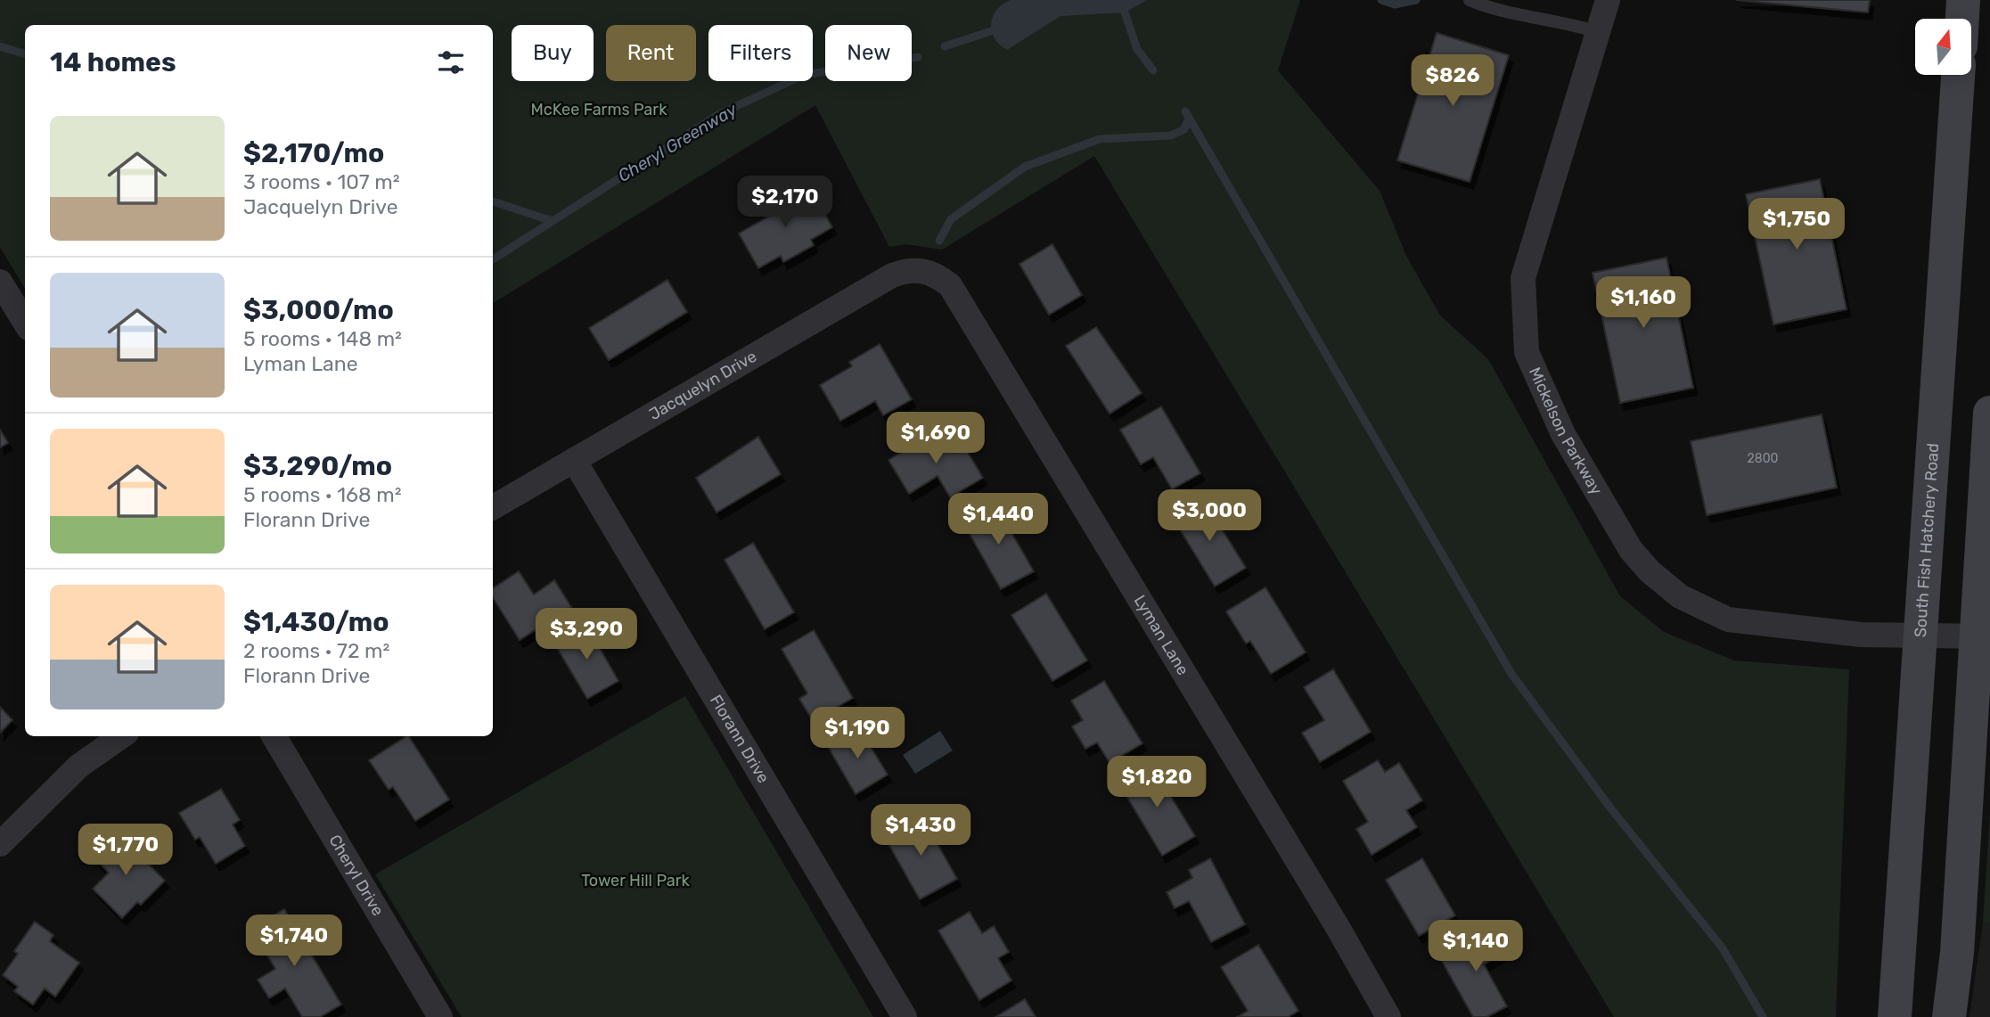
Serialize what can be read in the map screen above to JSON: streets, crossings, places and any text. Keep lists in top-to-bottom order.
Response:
{
  "streets": {
    "main road": ["South Fish Hatchery Road"],
    "street": [
      "Jacquelyn Drive",
      "Mickelson Parkway",
      "Lyman Lane",
      "Florann Drive",
      "Cheryl Drive"
    ]
  },
  "crossings": [
    ["Jacquelyn Drive", "Lyman Lane"],
    ["Jacquelyn Drive", "Florann Drive"],
    ["Mickelson Parkway", "South Fish Hatchery Road"]
  ],
  "water": ["Cheryl Greenway"],
  "parks": ["McKee Farms Park", "Tower Hill Park"],
  "house_numbers": ["2800"],
  "north": "top",
  "page": {
    "chip": [
      "Buy",
      "Rent",
      "Filters",
      "New"
    ],
    "heading": "14 homes",
    "price": [
      "$826",
      "$2,170",
      "$1,750",
      "$1,160",
      "$1,690",
      "$3,000",
      "$1,440",
      "$3,290",
      "$1,190",
      "$1,820",
      "$1,430",
      "$1,770",
      "$1,740",
      "$1,140"
    ],
    "list": [
      {
        "name": "$2,170/mo",
        "note": "3 rooms · 107 m² · Jacquelyn Drive"
      },
      {
        "name": "$3,000/mo",
        "note": "5 rooms · 148 m² · Lyman Lane"
      },
      {
        "name": "$3,290/mo",
        "note": "5 rooms · 168 m² · Florann Drive"
      },
      {
        "name": "$1,430/mo",
        "note": "2 rooms · 72 m² · Florann Drive"
      }
    ]
  }
}
